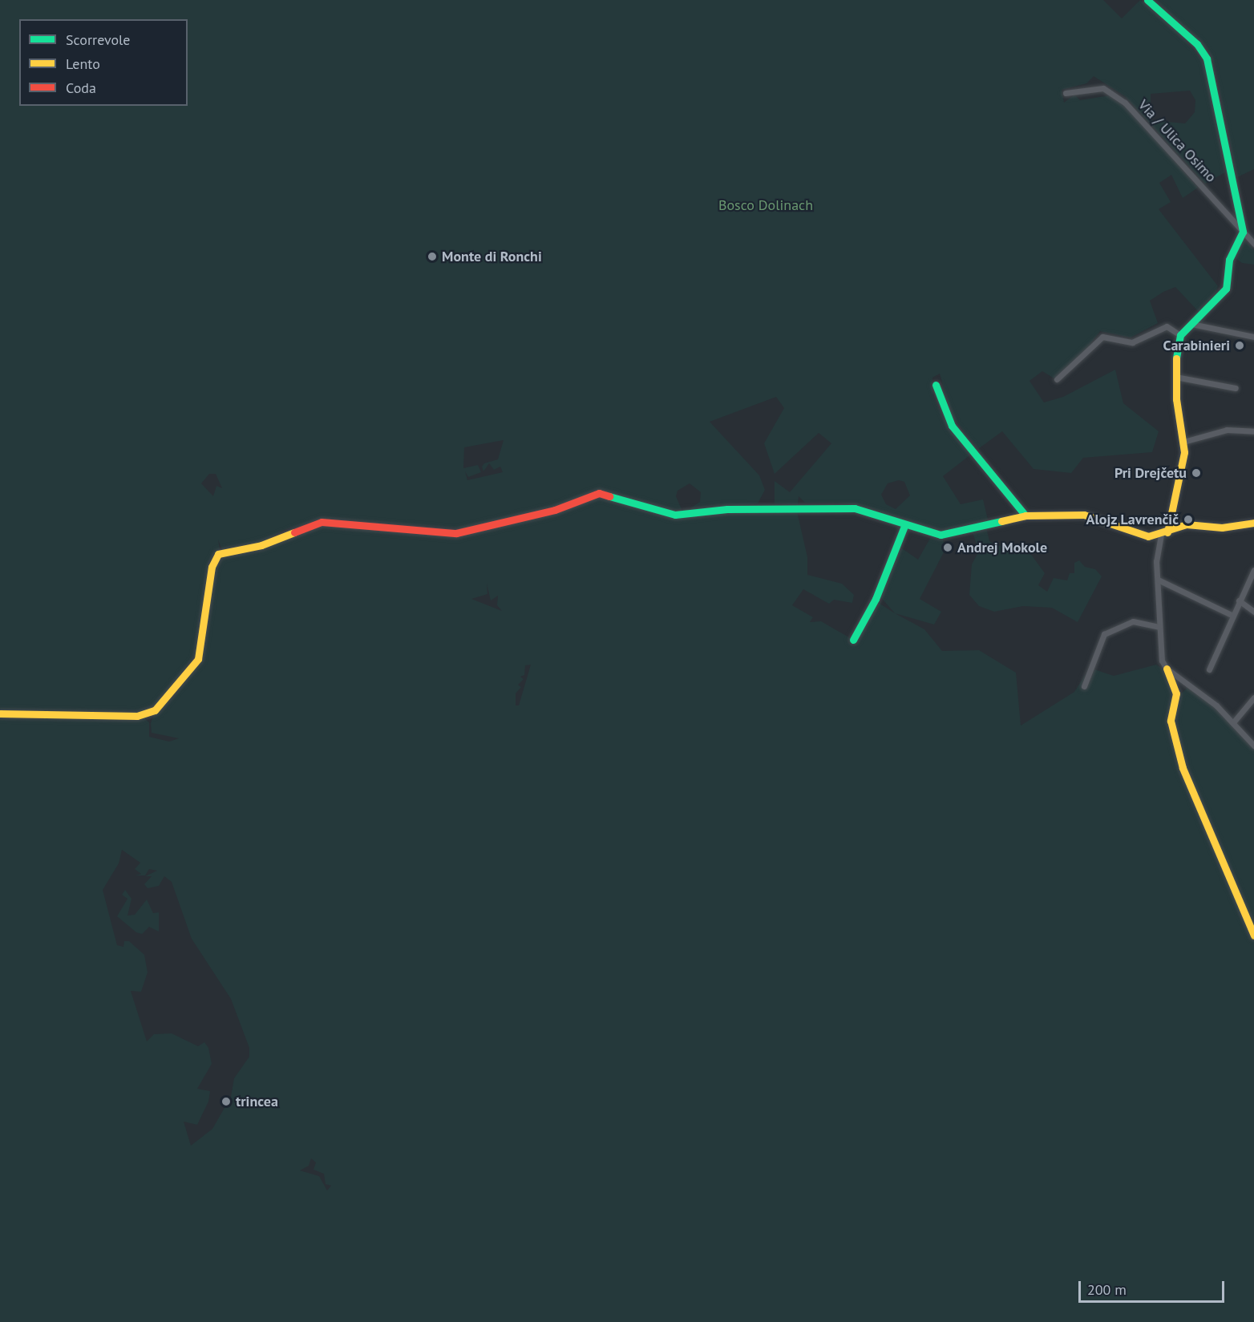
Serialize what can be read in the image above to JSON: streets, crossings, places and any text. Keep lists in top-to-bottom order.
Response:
{
  "streets": {
    "street": ["Via / Ulica Osimo"]
  },
  "parks": ["Bosco Dolinach"],
  "places": [
    "Monte di Ronchi",
    "Carabinieri",
    "Pri Drejčetu",
    "Alojz Lavrenčič",
    "Andrej Mokole",
    "trincea"
  ],
  "legend": ["Scorrevole", "Lento", "Coda"],
  "scale_bar": "200 m"
}
